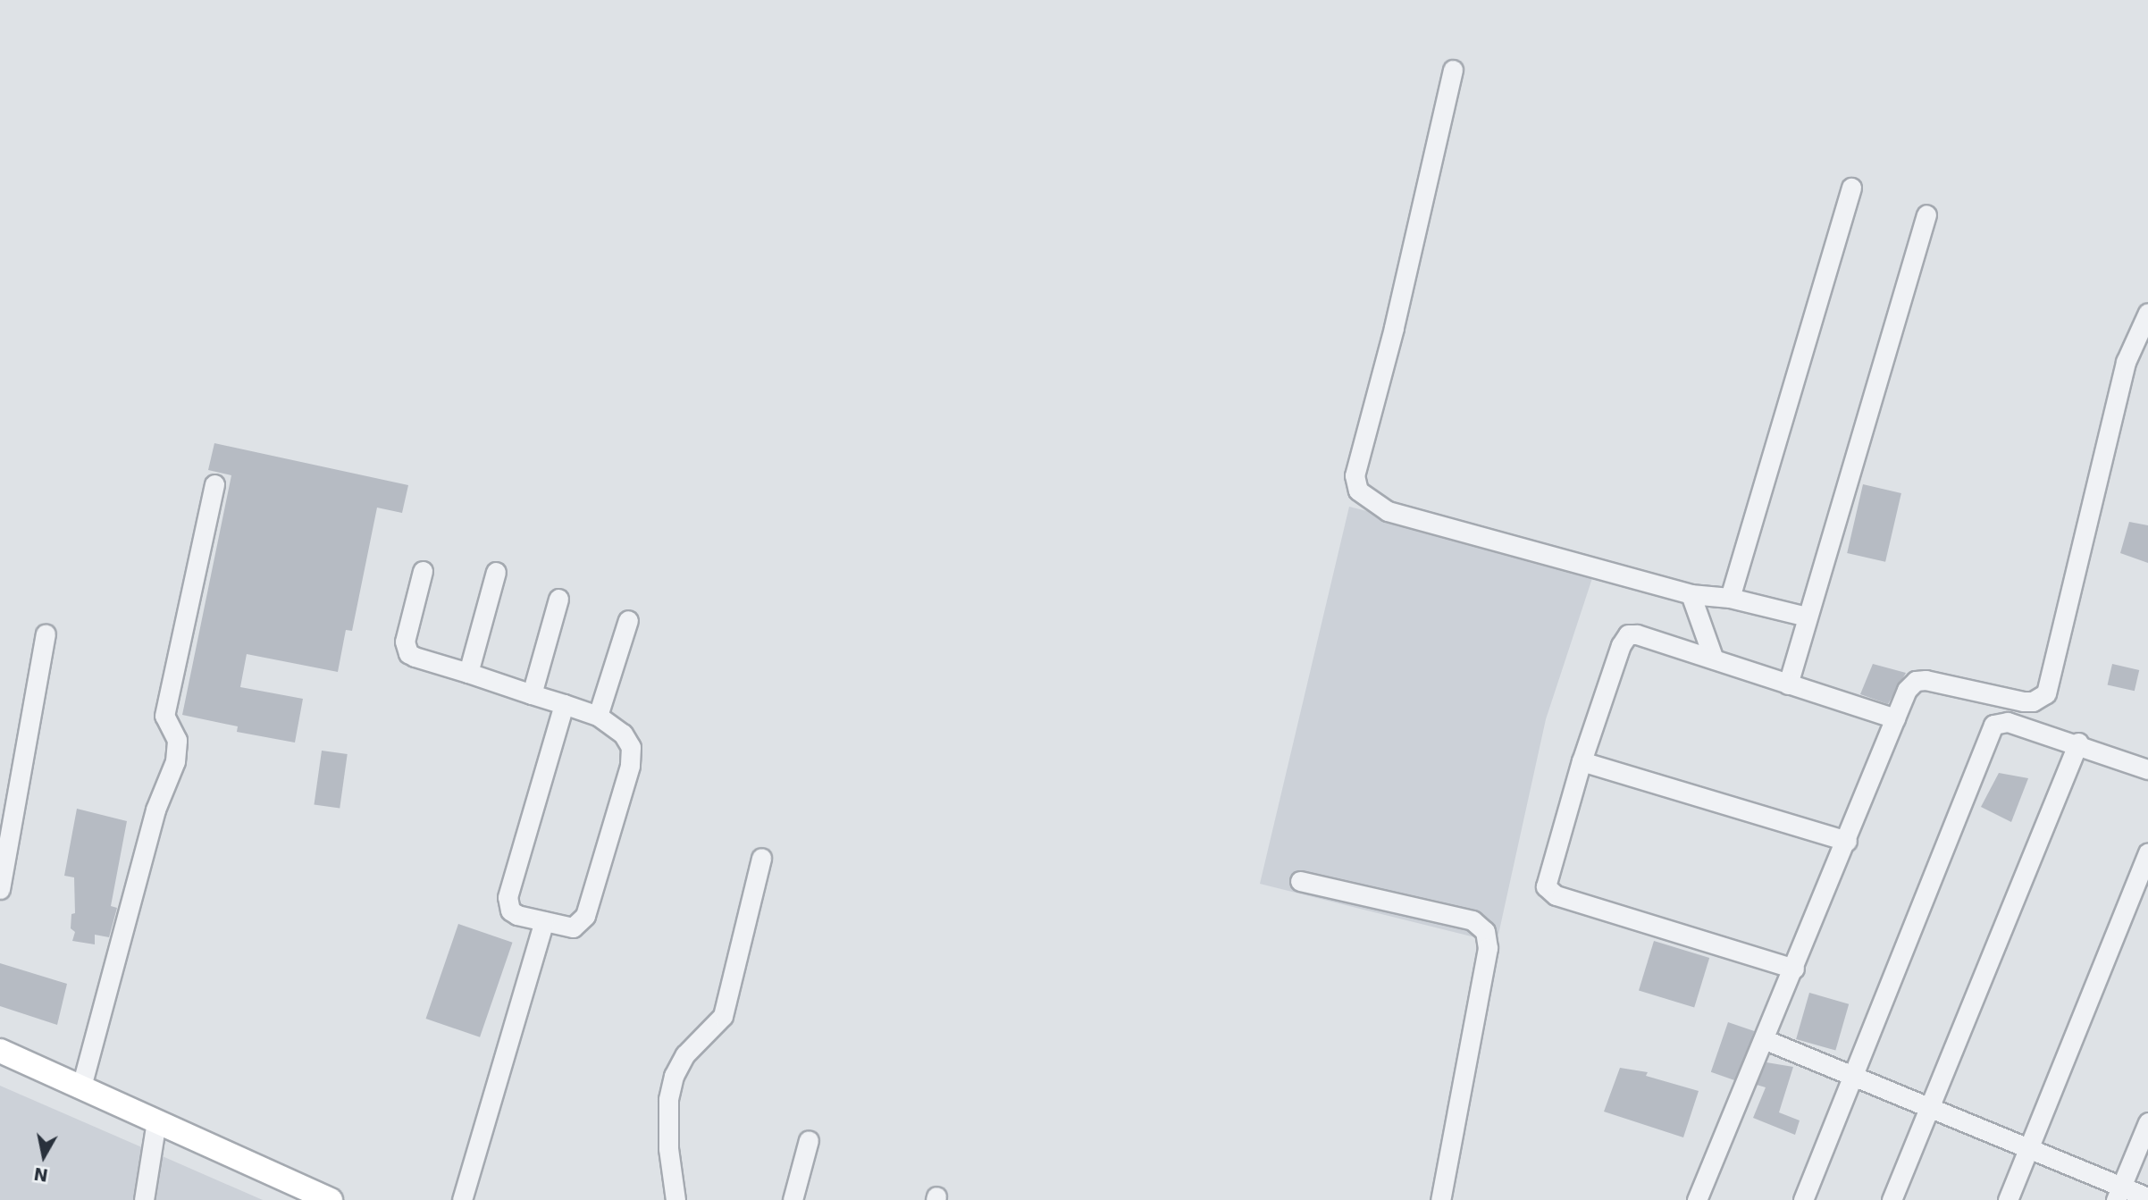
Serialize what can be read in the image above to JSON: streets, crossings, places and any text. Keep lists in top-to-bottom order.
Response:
{
  "north": "bottom"
}
